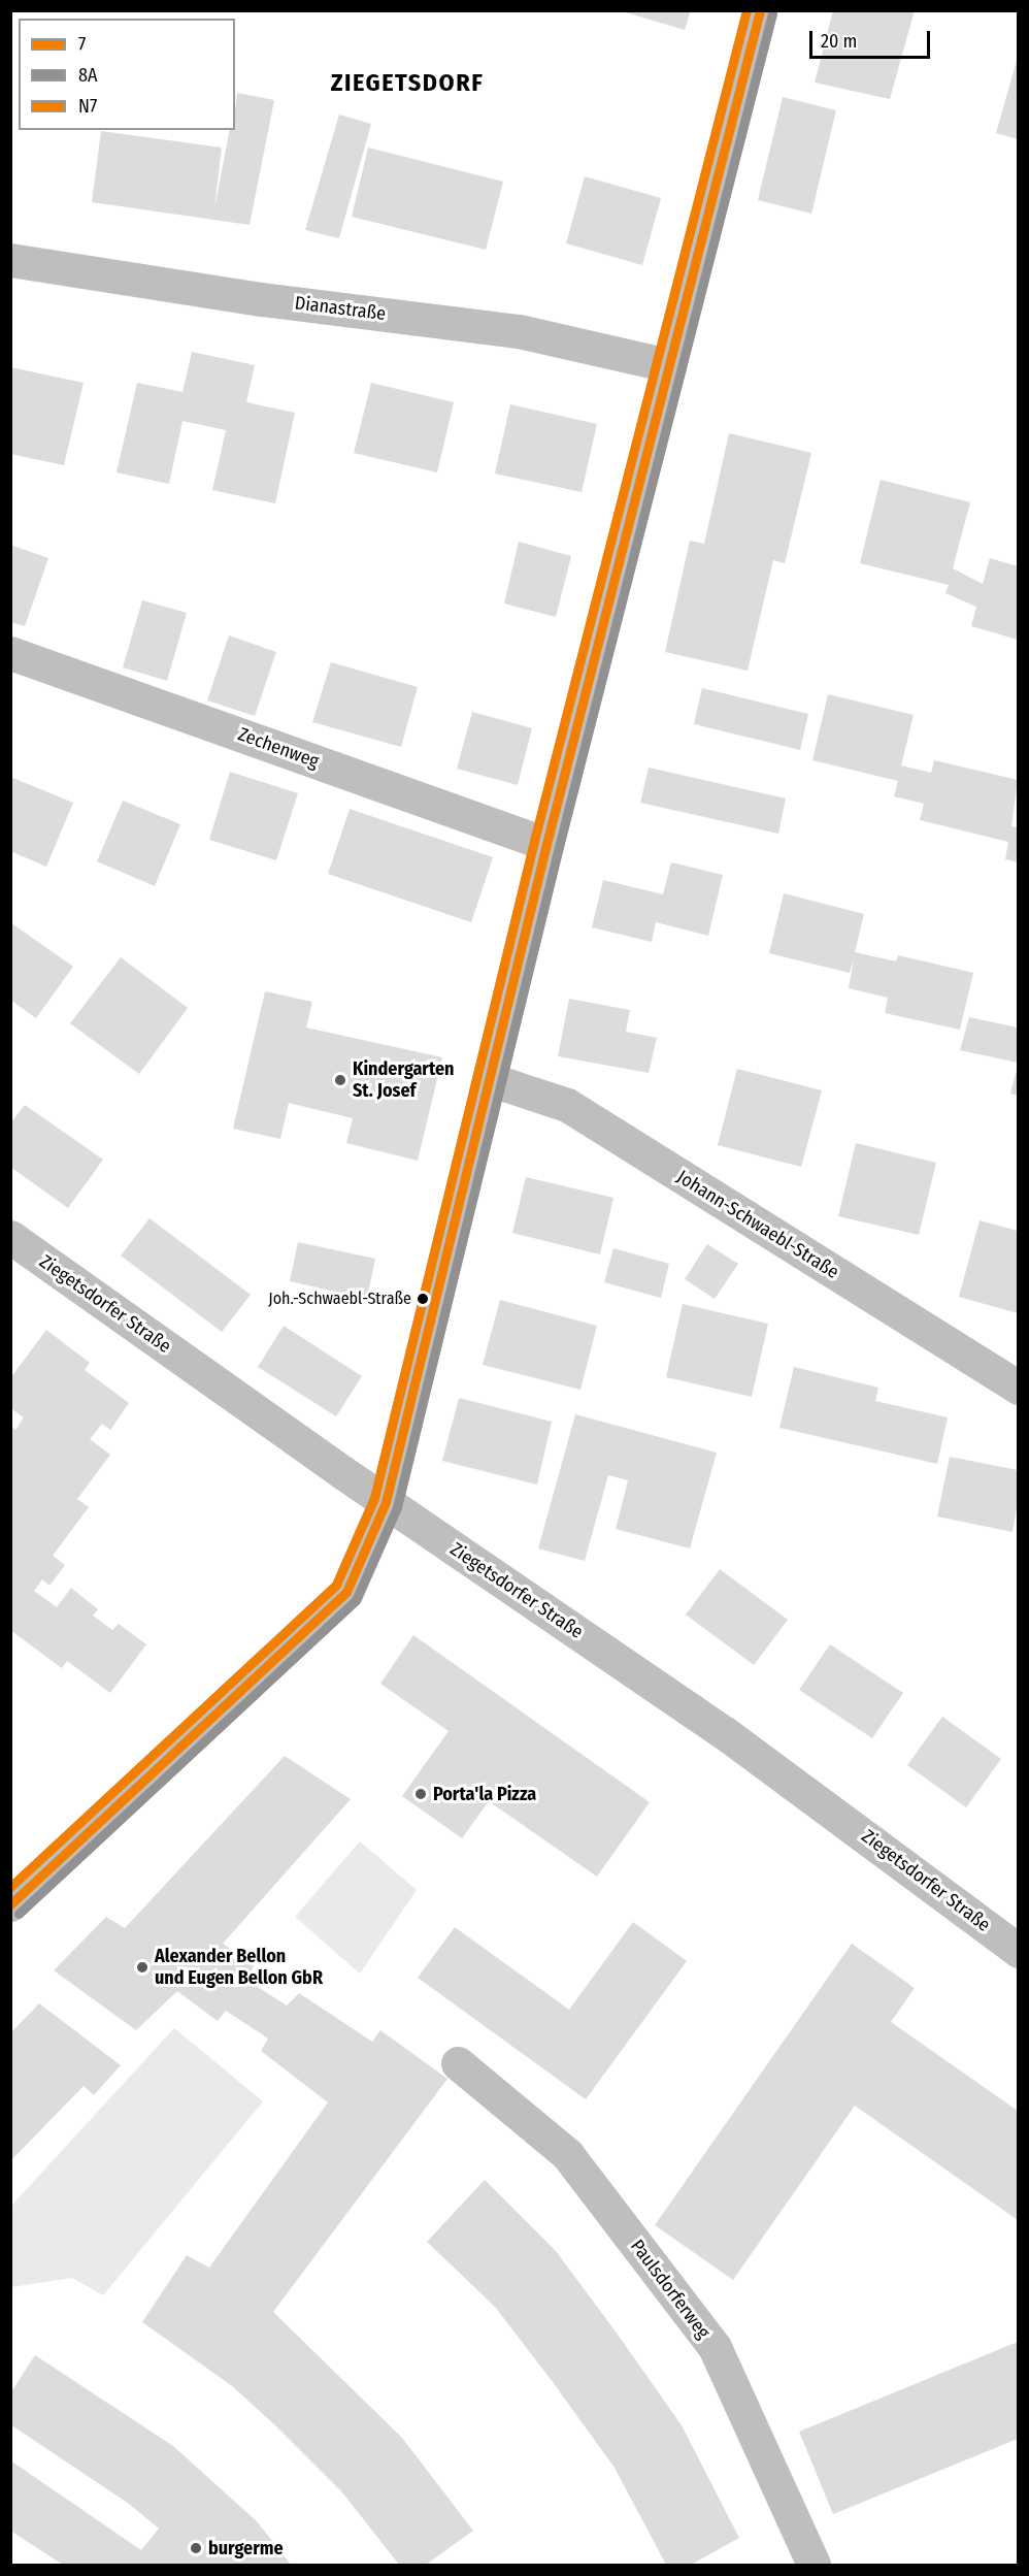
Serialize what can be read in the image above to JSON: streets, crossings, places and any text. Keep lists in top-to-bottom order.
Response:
{
  "streets": {
    "street": [
      "Dianastraße",
      "Zechenweg",
      "Johann-Schwaebl-Straße",
      "Ziegetsdorfer Straße",
      "Paulsdorferweg"
    ]
  },
  "districts": ["ZIEGETSDORF"],
  "places": [
    "Kindergarten St. Josef",
    "Joh.-Schwaebl-Straße",
    "Porta'la Pizza",
    "Alexander Bellon und Eugen Bellon GbR",
    "burgerme"
  ],
  "lines": ["transit line 7", "transit line N7", "transit line 8A"],
  "legend": ["7", "8A", "N7"],
  "scale_bar": "20 m"
}
